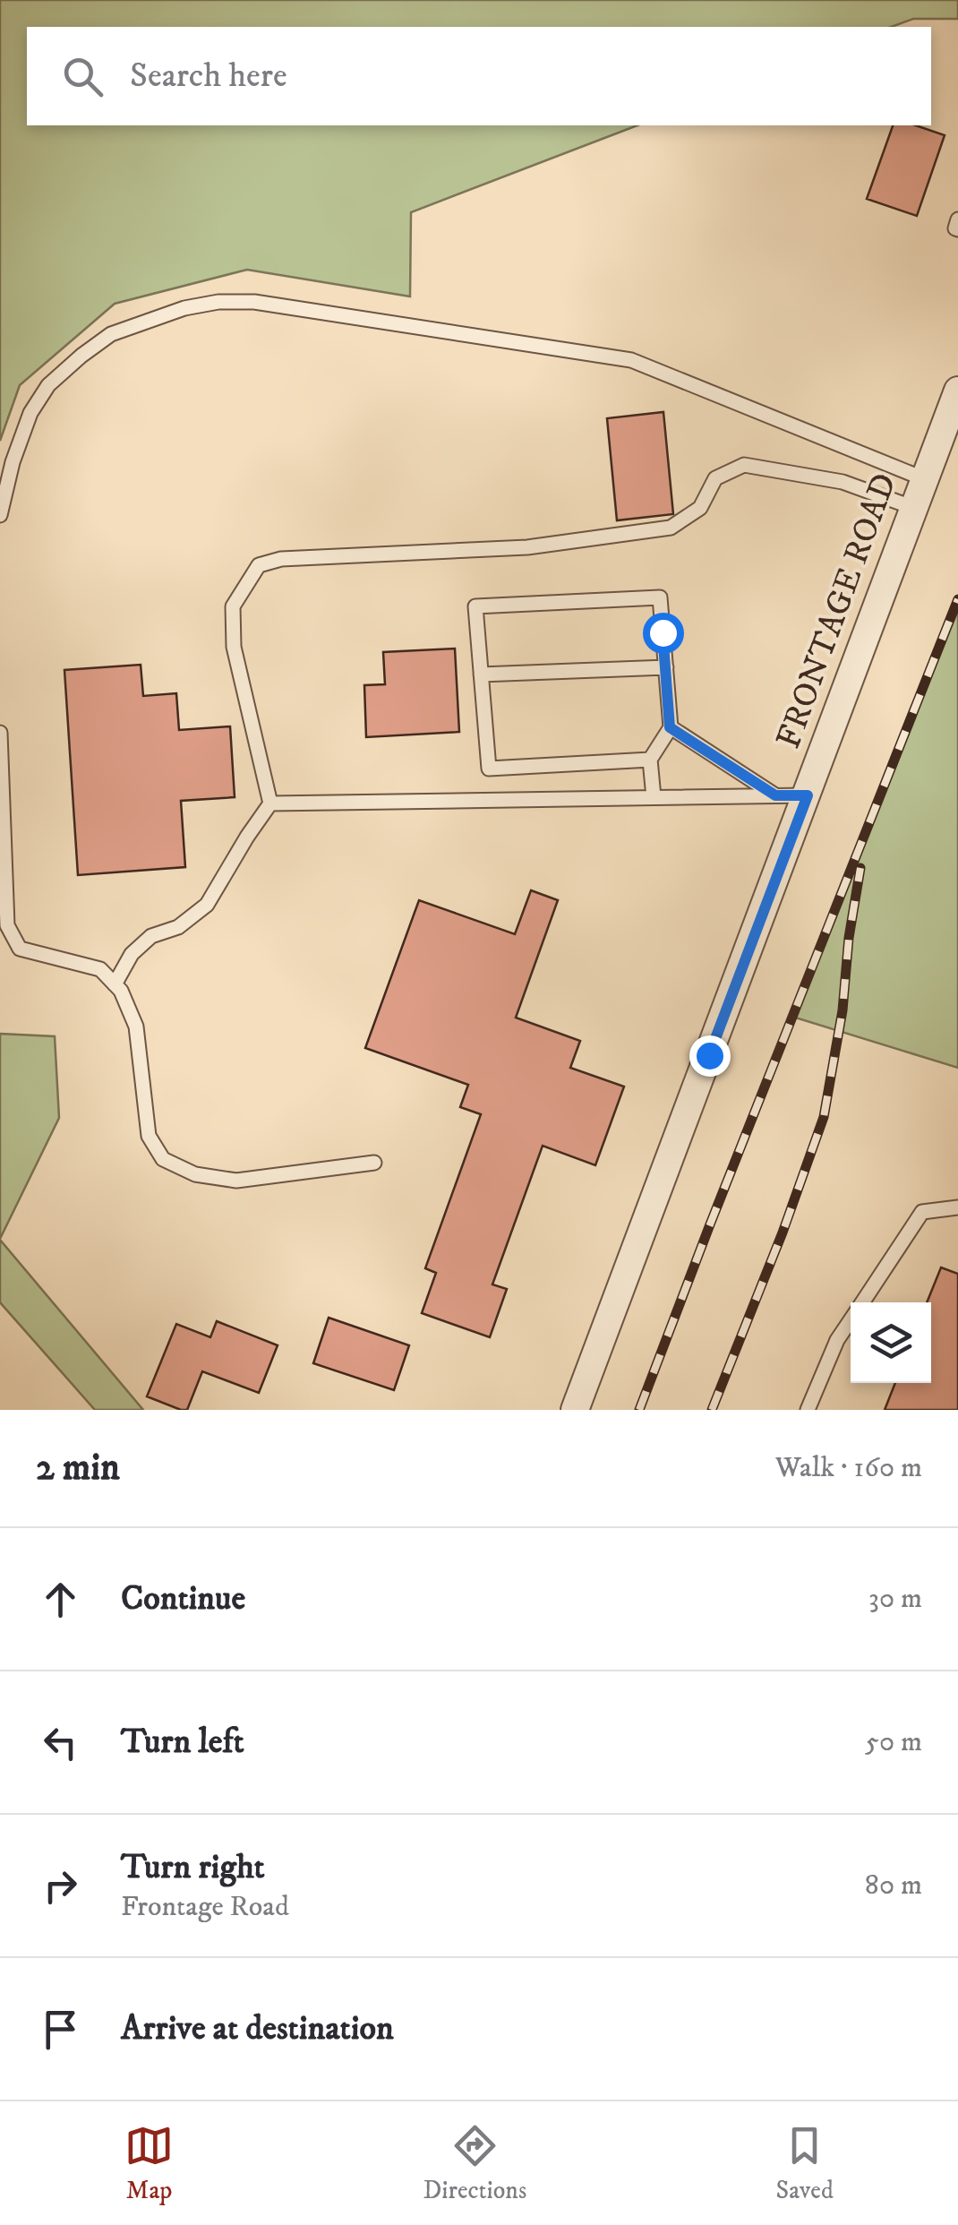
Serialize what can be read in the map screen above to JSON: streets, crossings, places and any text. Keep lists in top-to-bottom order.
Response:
{
  "streets": {
    "street": ["FRONTAGE ROAD"]
  },
  "page": {
    "search": "Search here",
    "heading": ["2 min", "Walk · 160 m"],
    "list": [
      ["Continue", "30 m"],
      ["Turn left", "50 m"],
      ["Turn right", "Frontage Road", "80 m"],
      "Arrive at destination"
    ],
    "nav": ["Map", "Directions", "Saved"]
  }
}
